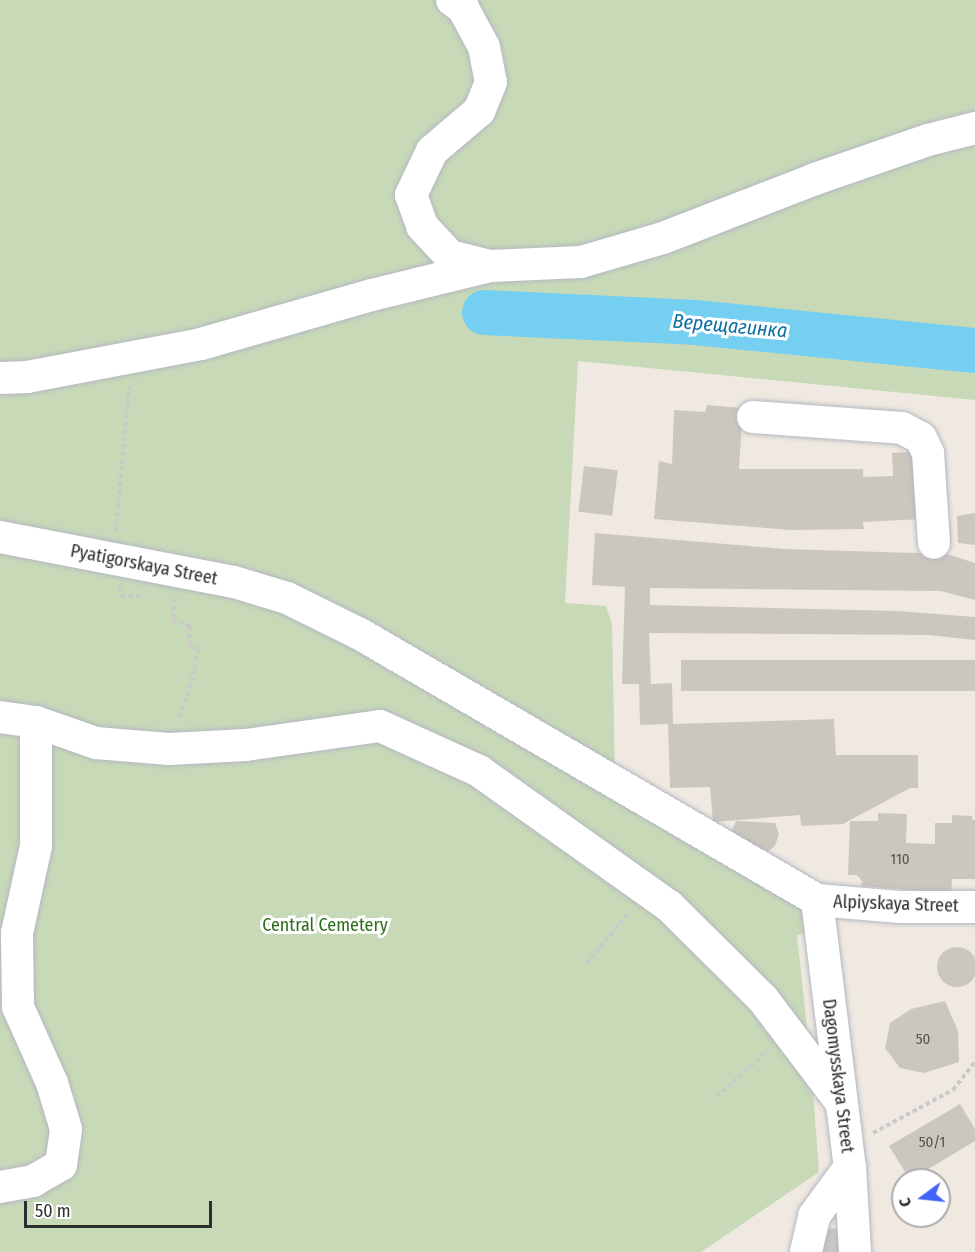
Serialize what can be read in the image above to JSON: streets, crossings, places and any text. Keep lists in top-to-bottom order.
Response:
{
  "streets": {
    "street": ["Pyatigorskaya Street", "Alpiyskaya Street", "Dagomysskaya Street"]
  },
  "crossings": [
    ["Pyatigorskaya Street", "Alpiyskaya Street"],
    ["Pyatigorskaya Street", "Dagomysskaya Street"],
    ["Alpiyskaya Street", "Dagomysskaya Street"]
  ],
  "water": ["Верещагинка"],
  "parks": ["Central Cemetery"],
  "house_numbers": ["110", "50", "50/1"],
  "scale_bar": "50 m",
  "north": "left"
}
